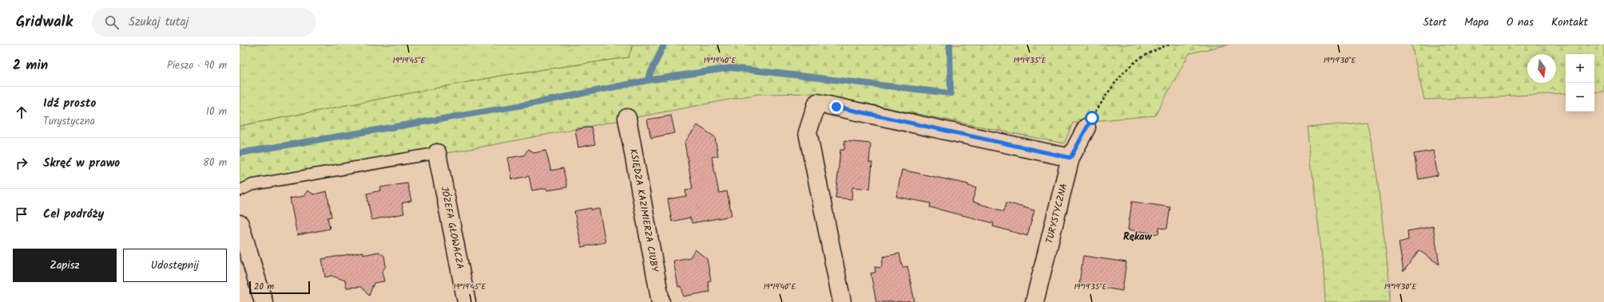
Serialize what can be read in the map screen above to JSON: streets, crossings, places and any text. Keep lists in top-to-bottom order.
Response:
{
  "streets": {
    "street": ["KSIĘDZA KAZIMIERZA CIUBY", "TURYSTYCZNA", "JÓZEFA GŁOWACZA"]
  },
  "districts": ["Rękaw"],
  "scale_bar": "20 m",
  "north": "bottom",
  "page": {
    "header": "Gridwalk",
    "search": "Szukaj tutaj",
    "nav": [
      "Start",
      "Mapa",
      "O nas",
      "Kontakt"
    ],
    "heading": ["2 min", "Pieszo · 90 m"],
    "map_buttons": ["+", "−"],
    "list": [
      ["Idź prosto", "Turystyczna", "10 m"],
      ["Skręć w prawo", "80 m"],
      "Cel podróży"
    ],
    "buttons": ["Zapisz", "Udostępnij"],
    "scale": "20 m"
  },
  "coordinates": [
    "19°19'45\"E",
    "19°19'40\"E",
    "19°19'35\"E",
    "19°19'30\"E"
  ]
}
